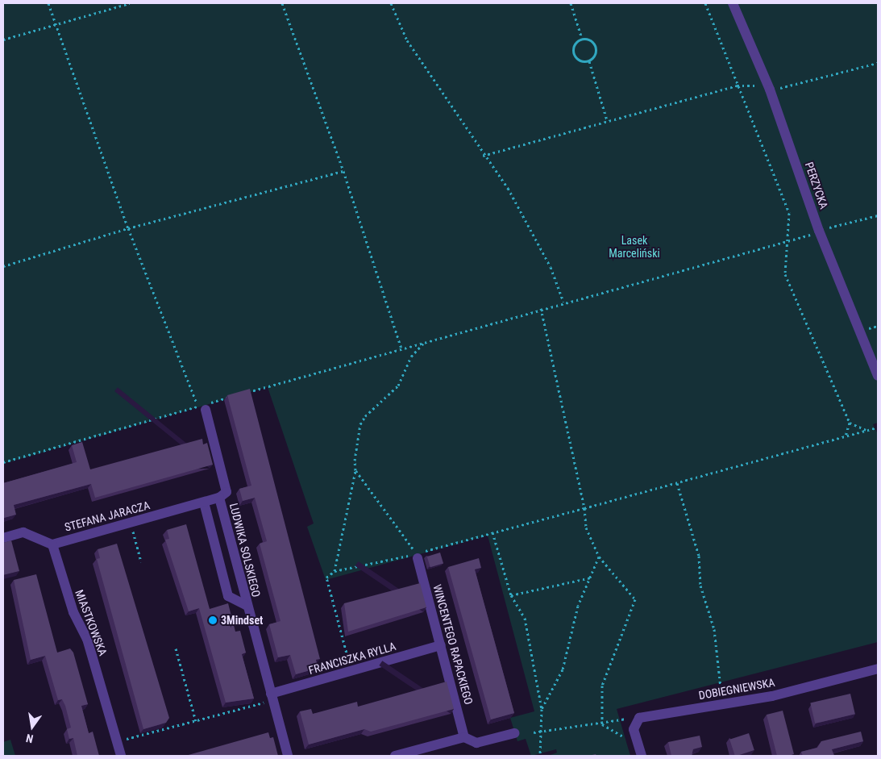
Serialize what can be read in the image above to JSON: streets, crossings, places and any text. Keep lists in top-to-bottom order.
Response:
{
  "streets": {
    "street": [
      "PERZYCKA",
      "STEFANA JARACZA",
      "LUDWIKA SOLSKIEGO",
      "MIASTKOWSKA",
      "WINCENTEGO RAPACKIEGO",
      "FRANCISZKA RYLLA",
      "DOBIEGNIEWSKA"
    ]
  },
  "crossings": [
    ["STEFANA JARACZA", "LUDWIKA SOLSKIEGO"],
    ["STEFANA JARACZA", "MIASTKOWSKA"],
    ["LUDWIKA SOLSKIEGO", "FRANCISZKA RYLLA"],
    ["WINCENTEGO RAPACKIEGO", "FRANCISZKA RYLLA"]
  ],
  "parks": ["Lasek Marceliński"],
  "places": ["3Mindset"],
  "north": "bottom"
}
